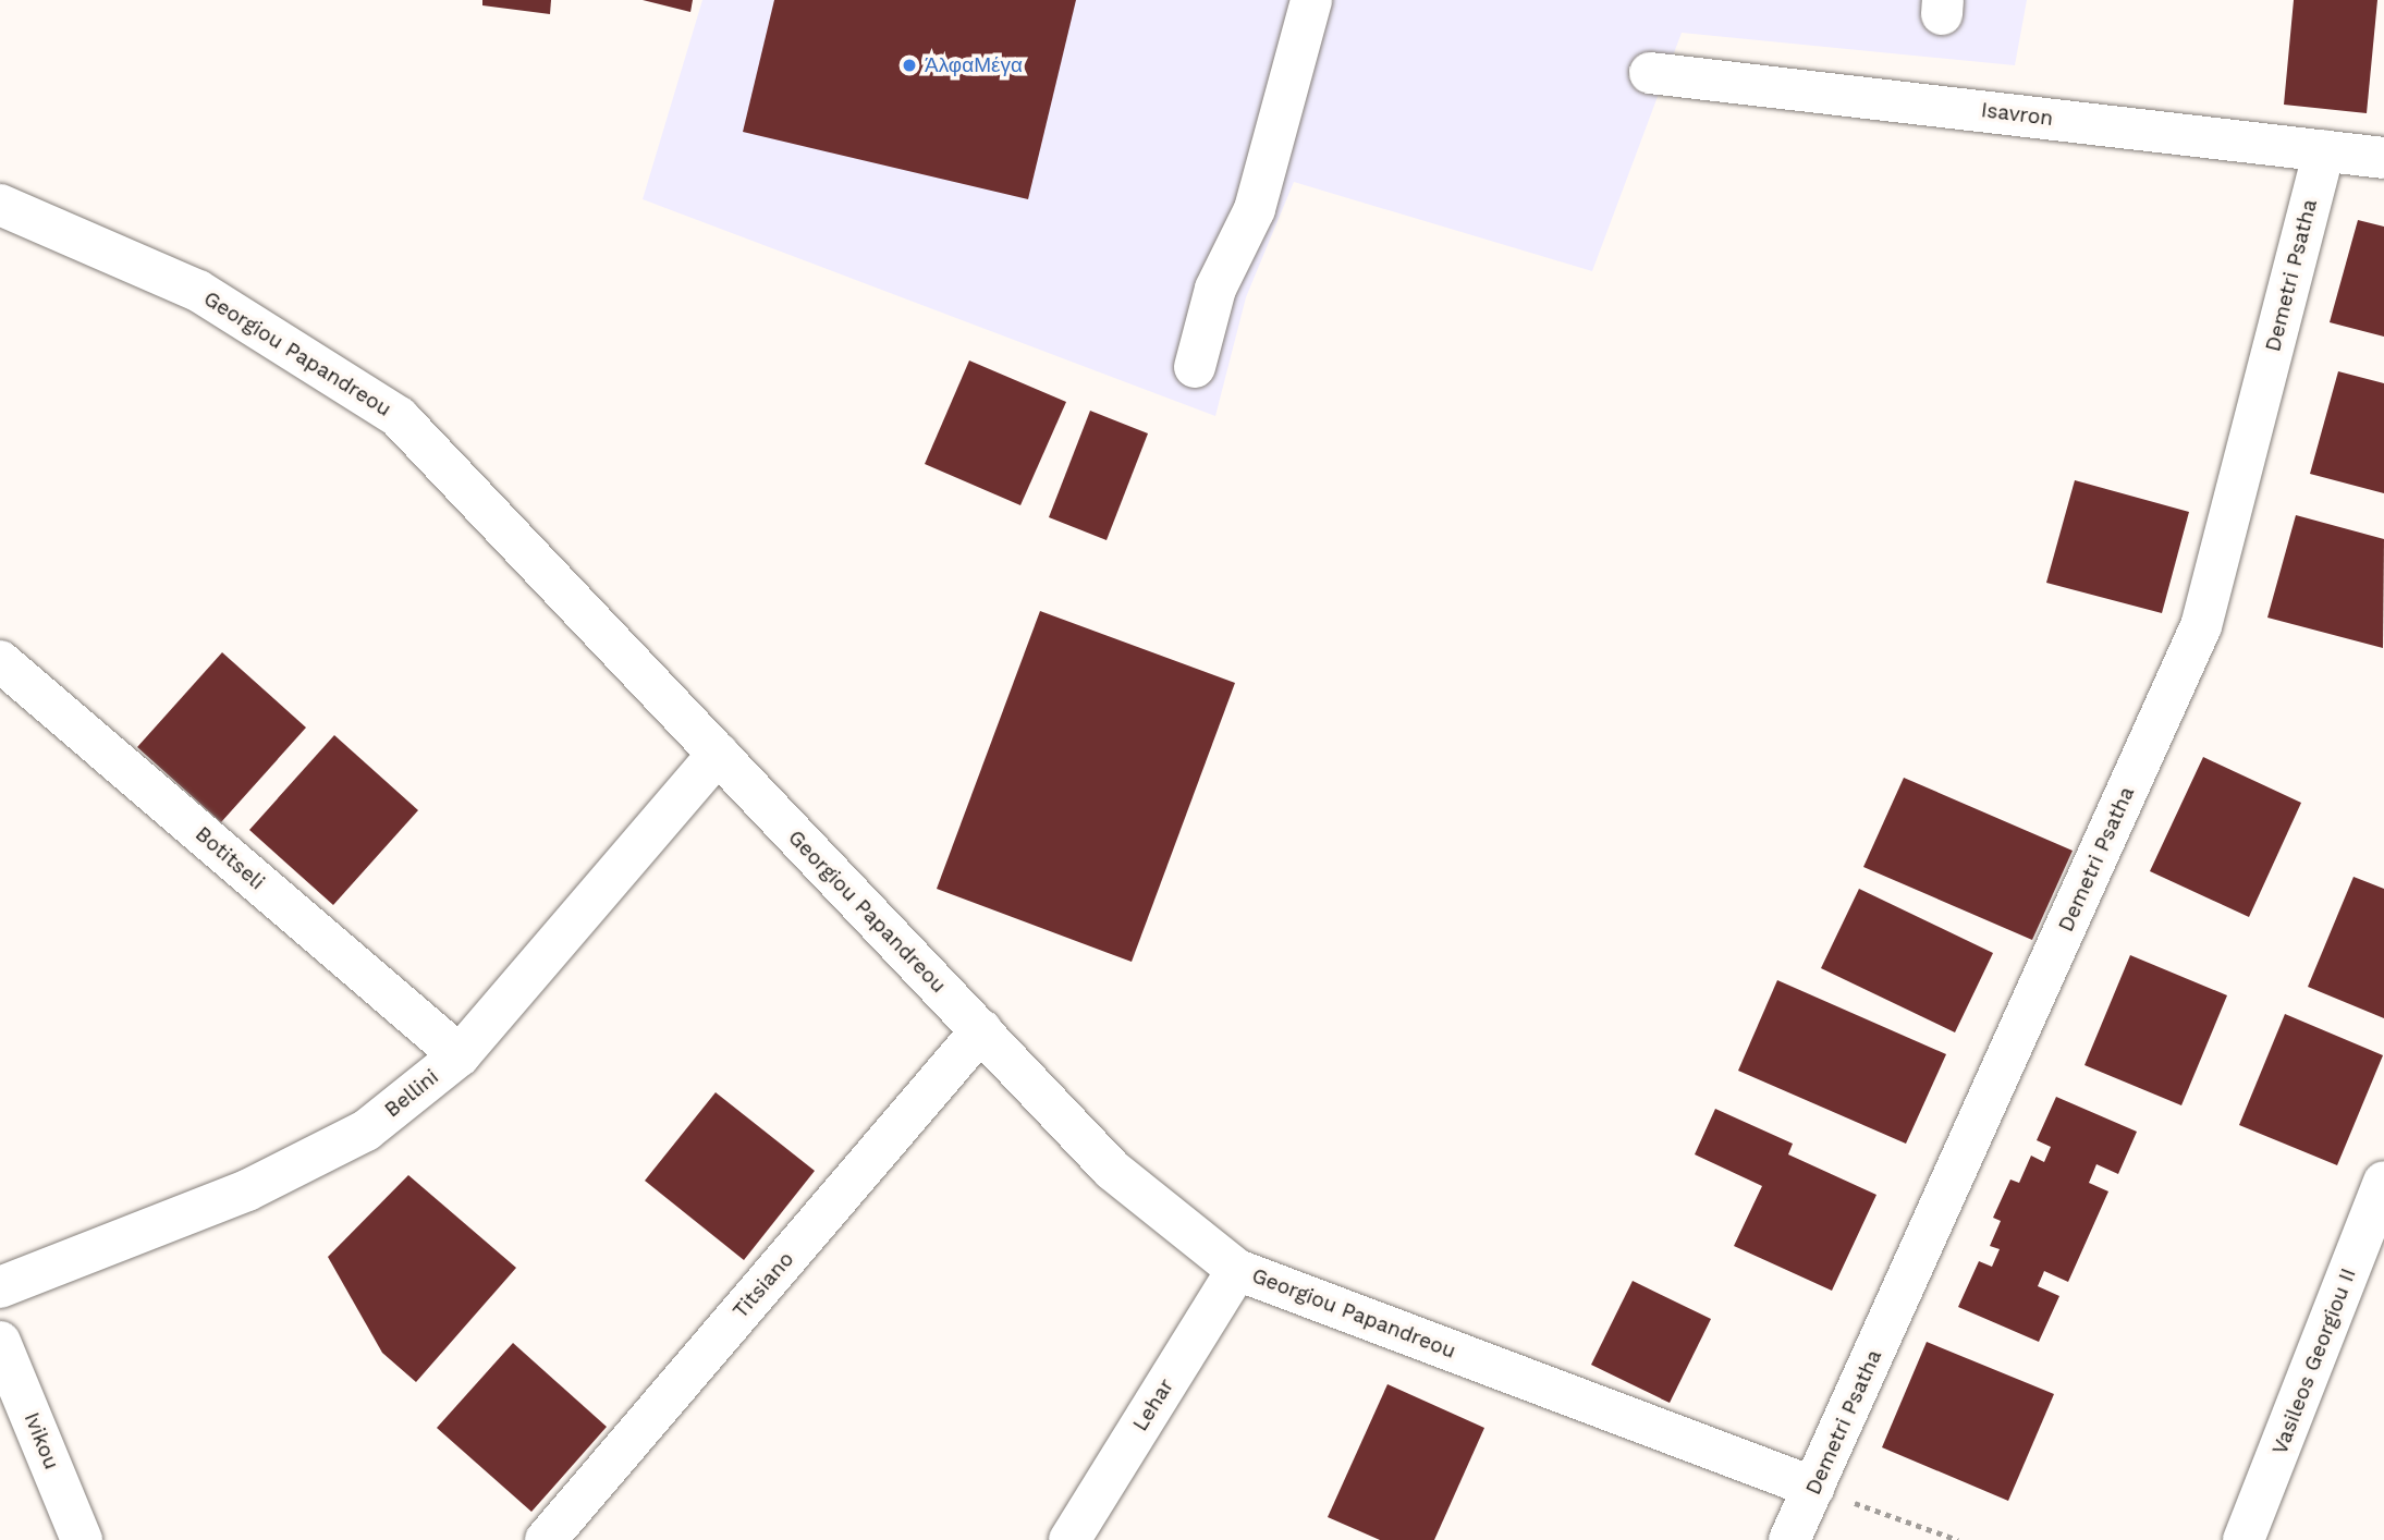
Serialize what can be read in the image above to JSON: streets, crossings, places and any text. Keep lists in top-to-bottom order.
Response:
{
  "streets": {
    "street": [
      "Isavron",
      "Demetri Psatha",
      "Georgiou Papandreou",
      "Botitseli",
      "Bellini",
      "Titsiano",
      "Vasileos Georgiou II",
      "Lehar",
      "Ivikou"
    ]
  },
  "crossings": [
    ["Isavron", "Demetri Psatha"],
    ["Demetri Psatha", "Georgiou Papandreou"],
    ["Georgiou Papandreou", "Bellini"],
    ["Georgiou Papandreou", "Titsiano"],
    ["Georgiou Papandreou", "Lehar"],
    ["Botitseli", "Bellini"]
  ],
  "places": ["ΆλφαΜέγα"]
}
